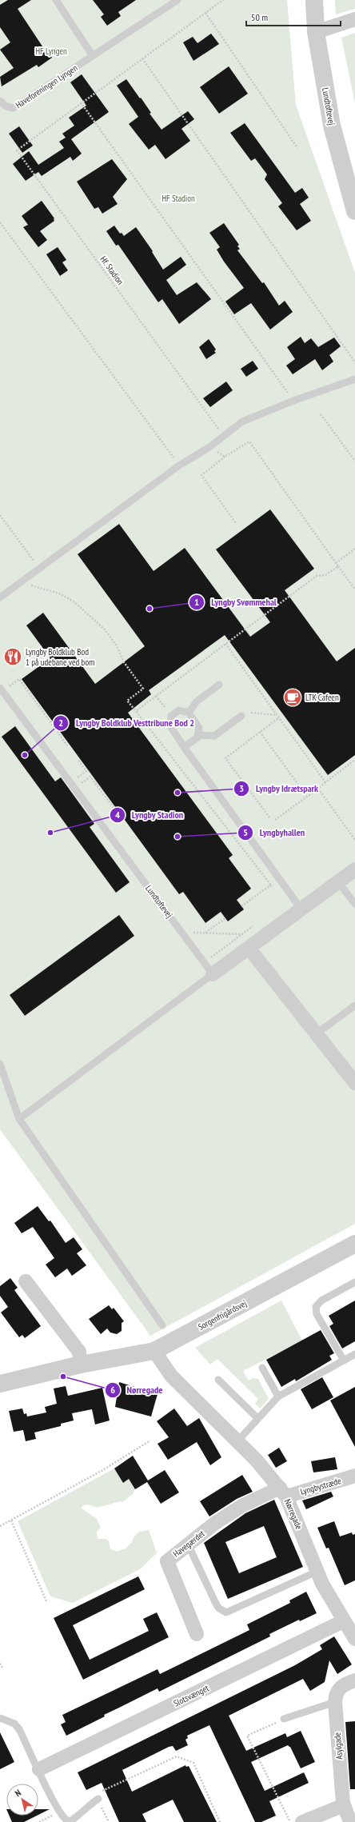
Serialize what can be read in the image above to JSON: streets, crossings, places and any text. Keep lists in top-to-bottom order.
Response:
{
  "streets": {
    "street": [
      "Lundtoftevej",
      "Sorgenfrigårdsvej",
      "Lyngbystræde",
      "Nørregade",
      "Havegærdet",
      "Slotsvænget",
      "Asylgade"
    ],
    "lane": ["Haveforeningen Lyngen"],
    "path": ["Hf. Stadion"]
  },
  "crossings": [
    ["Sorgenfrigårdsvej", "Nørregade"],
    ["Lyngbystræde", "Nørregade"],
    ["Lyngbystræde", "Havegærdet"],
    ["Nørregade", "Havegærdet"],
    ["Nørregade", "Slotsvænget"]
  ],
  "parks": ["HF Lyngen", "HF Stadion"],
  "places": {
    "other": [
      "Lyngby Svømmehal",
      "Lyngby Boldklub Vesttribune Bod 2",
      "Lyngby Idrætspark",
      "Lyngby Stadion",
      "Lyngbyhallen",
      "Nørregade"
    ],
    "restaurant": ["Lyngby Boldklub Bod 1 på udebane ved bom"],
    "cafe": ["LTK Cafeen"]
  },
  "scale_bar": "50 m",
  "north": "top left"
}
